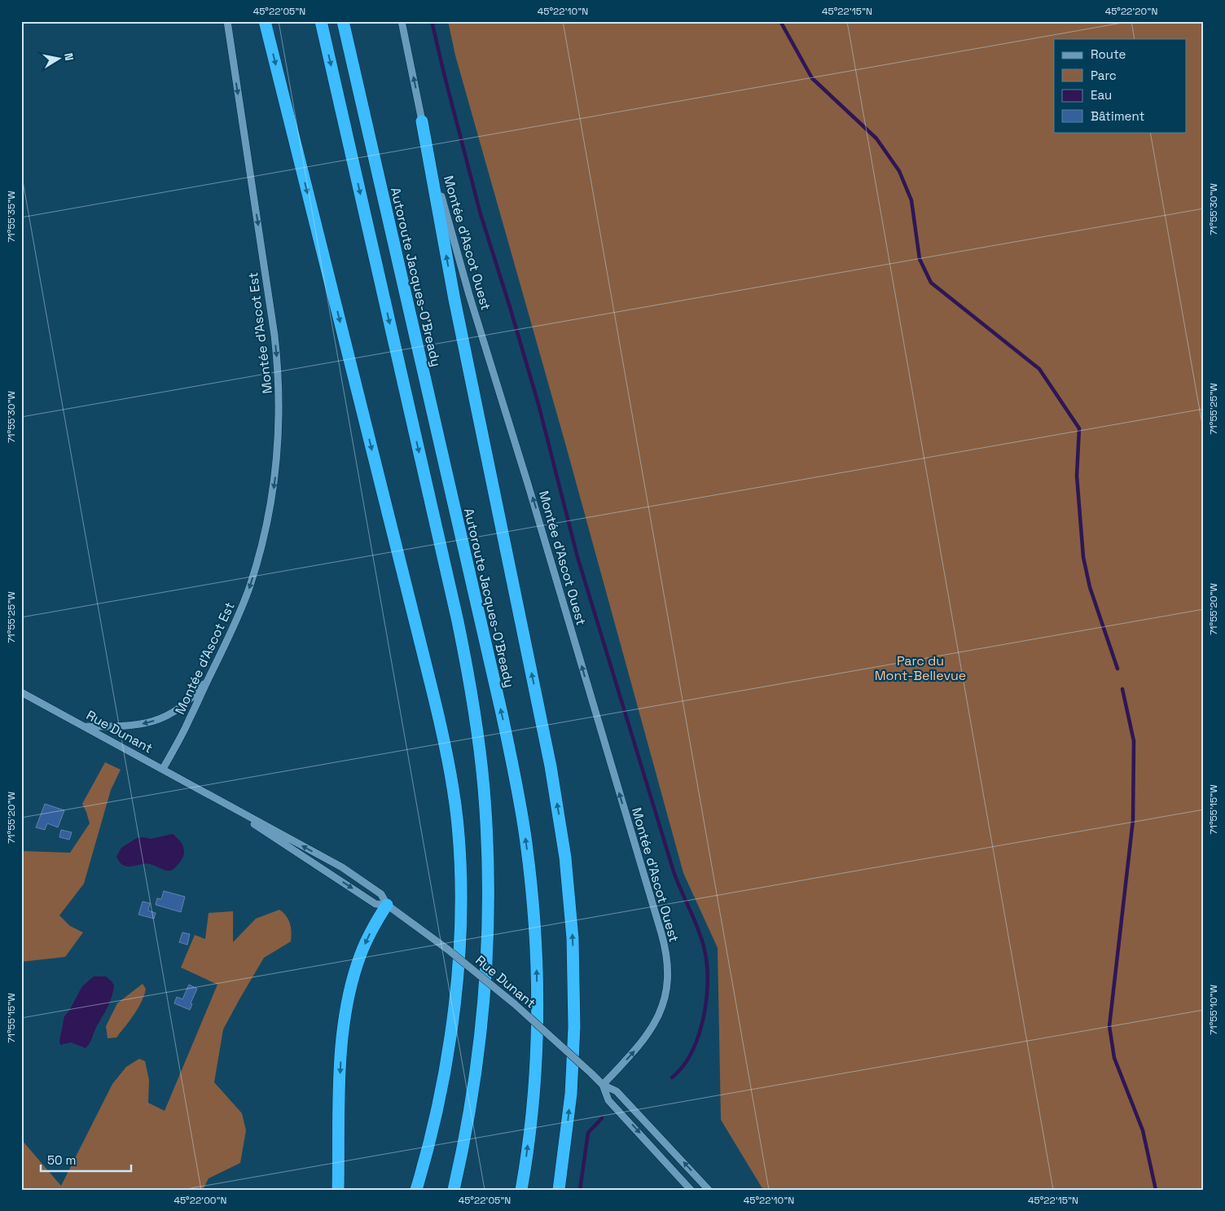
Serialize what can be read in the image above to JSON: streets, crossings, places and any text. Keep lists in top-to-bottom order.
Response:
{
  "streets": {
    "highway": ["Autoroute Jacques-O'Bready"],
    "street": ["Montée d'Ascot Ouest", "Montée d'Ascot Est", "Rue Dunant"]
  },
  "crossings": [
    ["Montée d'Ascot Ouest", "Rue Dunant"],
    ["Montée d'Ascot Est", "Rue Dunant"]
  ],
  "one_way": ["Montée d'Ascot Ouest", "Montée d'Ascot Est"],
  "parks": ["Parc du Mont-Bellevue"],
  "legend": [
    "Route",
    "Parc",
    "Eau",
    "Bâtiment"
  ],
  "scale_bar": "50 m",
  "north": "right",
  "coordinates": [
    "45°22'05\"N",
    "45°22'10\"N",
    "45°22'15\"N",
    "45°22'20\"N",
    "71°55'30\"W",
    "71°55'35\"W",
    "71°55'25\"W",
    "71°55'20\"W",
    "71°55'15\"W",
    "71°55'10\"W",
    "45°22'00\"N"
  ]
}
